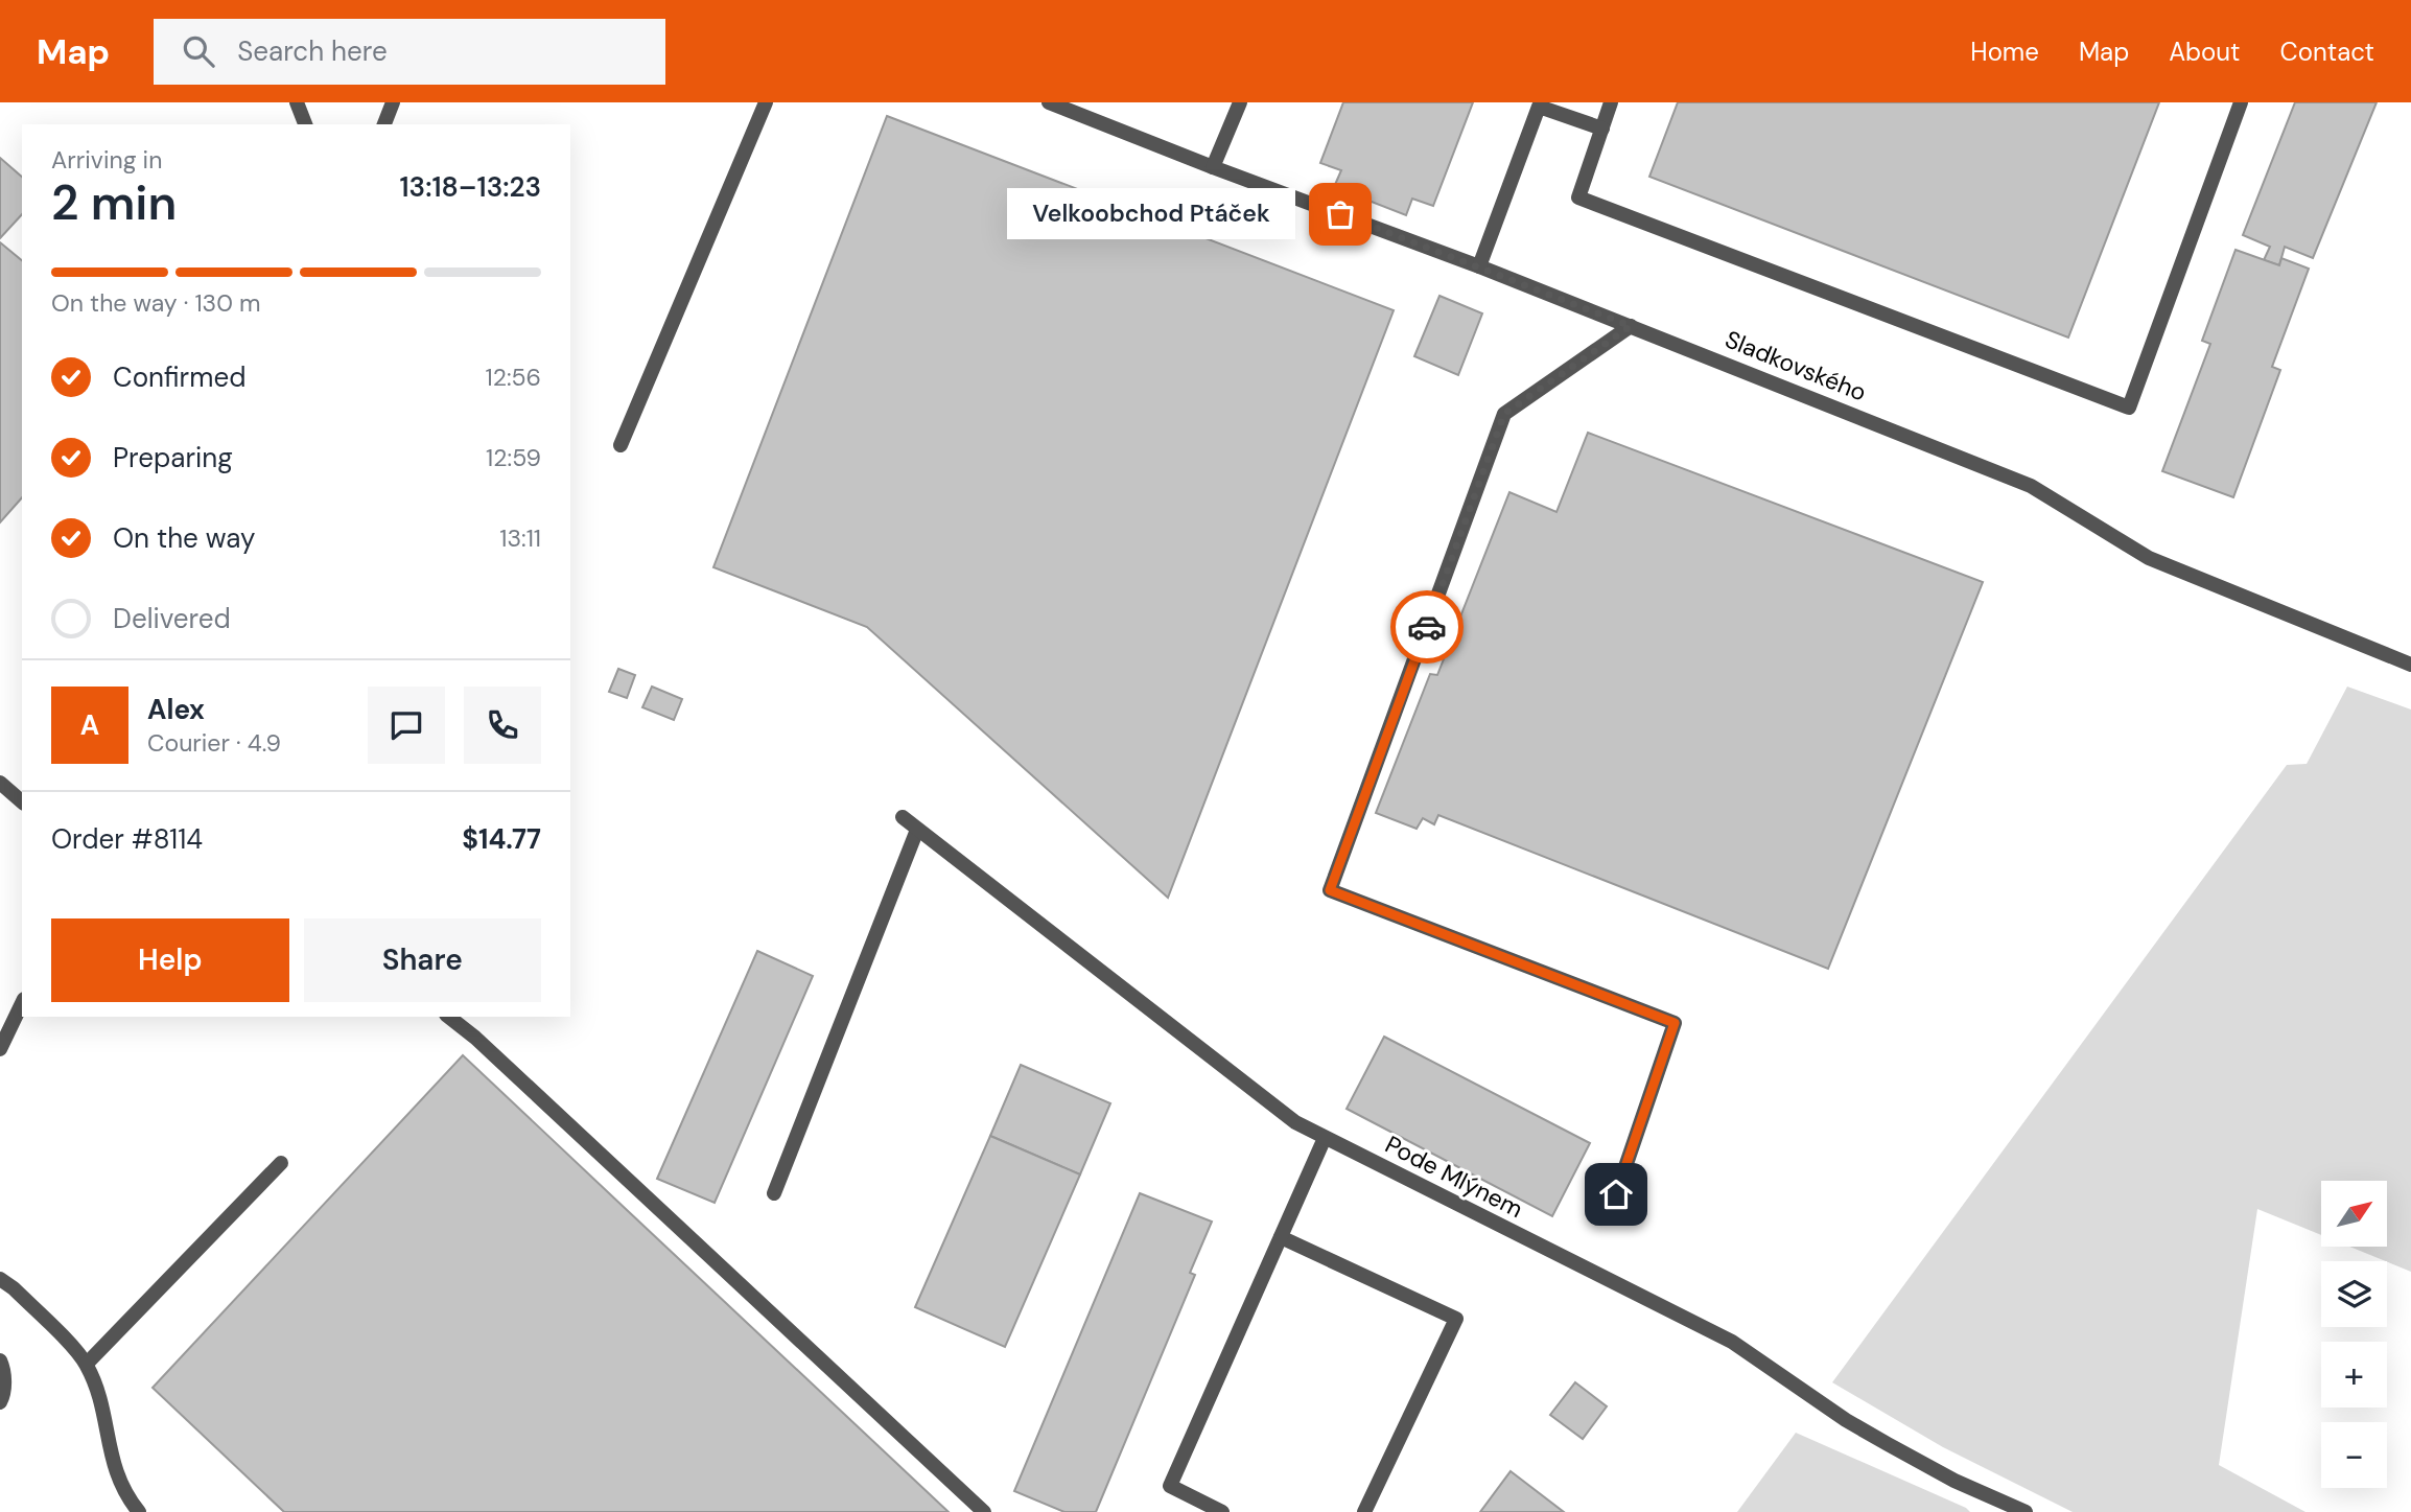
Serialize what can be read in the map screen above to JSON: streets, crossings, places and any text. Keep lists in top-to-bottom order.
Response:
{
  "streets": {
    "street": ["Sladkovského", "Pode Mlýnem"]
  },
  "places": ["Velkoobchod Ptáček"],
  "north": "top right",
  "page": {
    "header": "Map",
    "search": "Search here",
    "nav": [
      "Home",
      "Map",
      "About",
      "Contact"
    ],
    "heading": ["2 min", "Arriving in", "13:18–13:23"],
    "panel": [
      "Alex",
      "Courier · 4.9",
      "Order #8114",
      "$14.77"
    ],
    "bubble": "Velkoobchod Ptáček",
    "bar": "On the way · 130 m",
    "list": [
      ["Confirmed", "12:56"],
      ["Preparing", "12:59"],
      ["On the way", "13:11"],
      "Delivered"
    ],
    "round": "A",
    "buttons": ["Help", "Share"],
    "map_buttons": ["+", "−"]
  }
}
